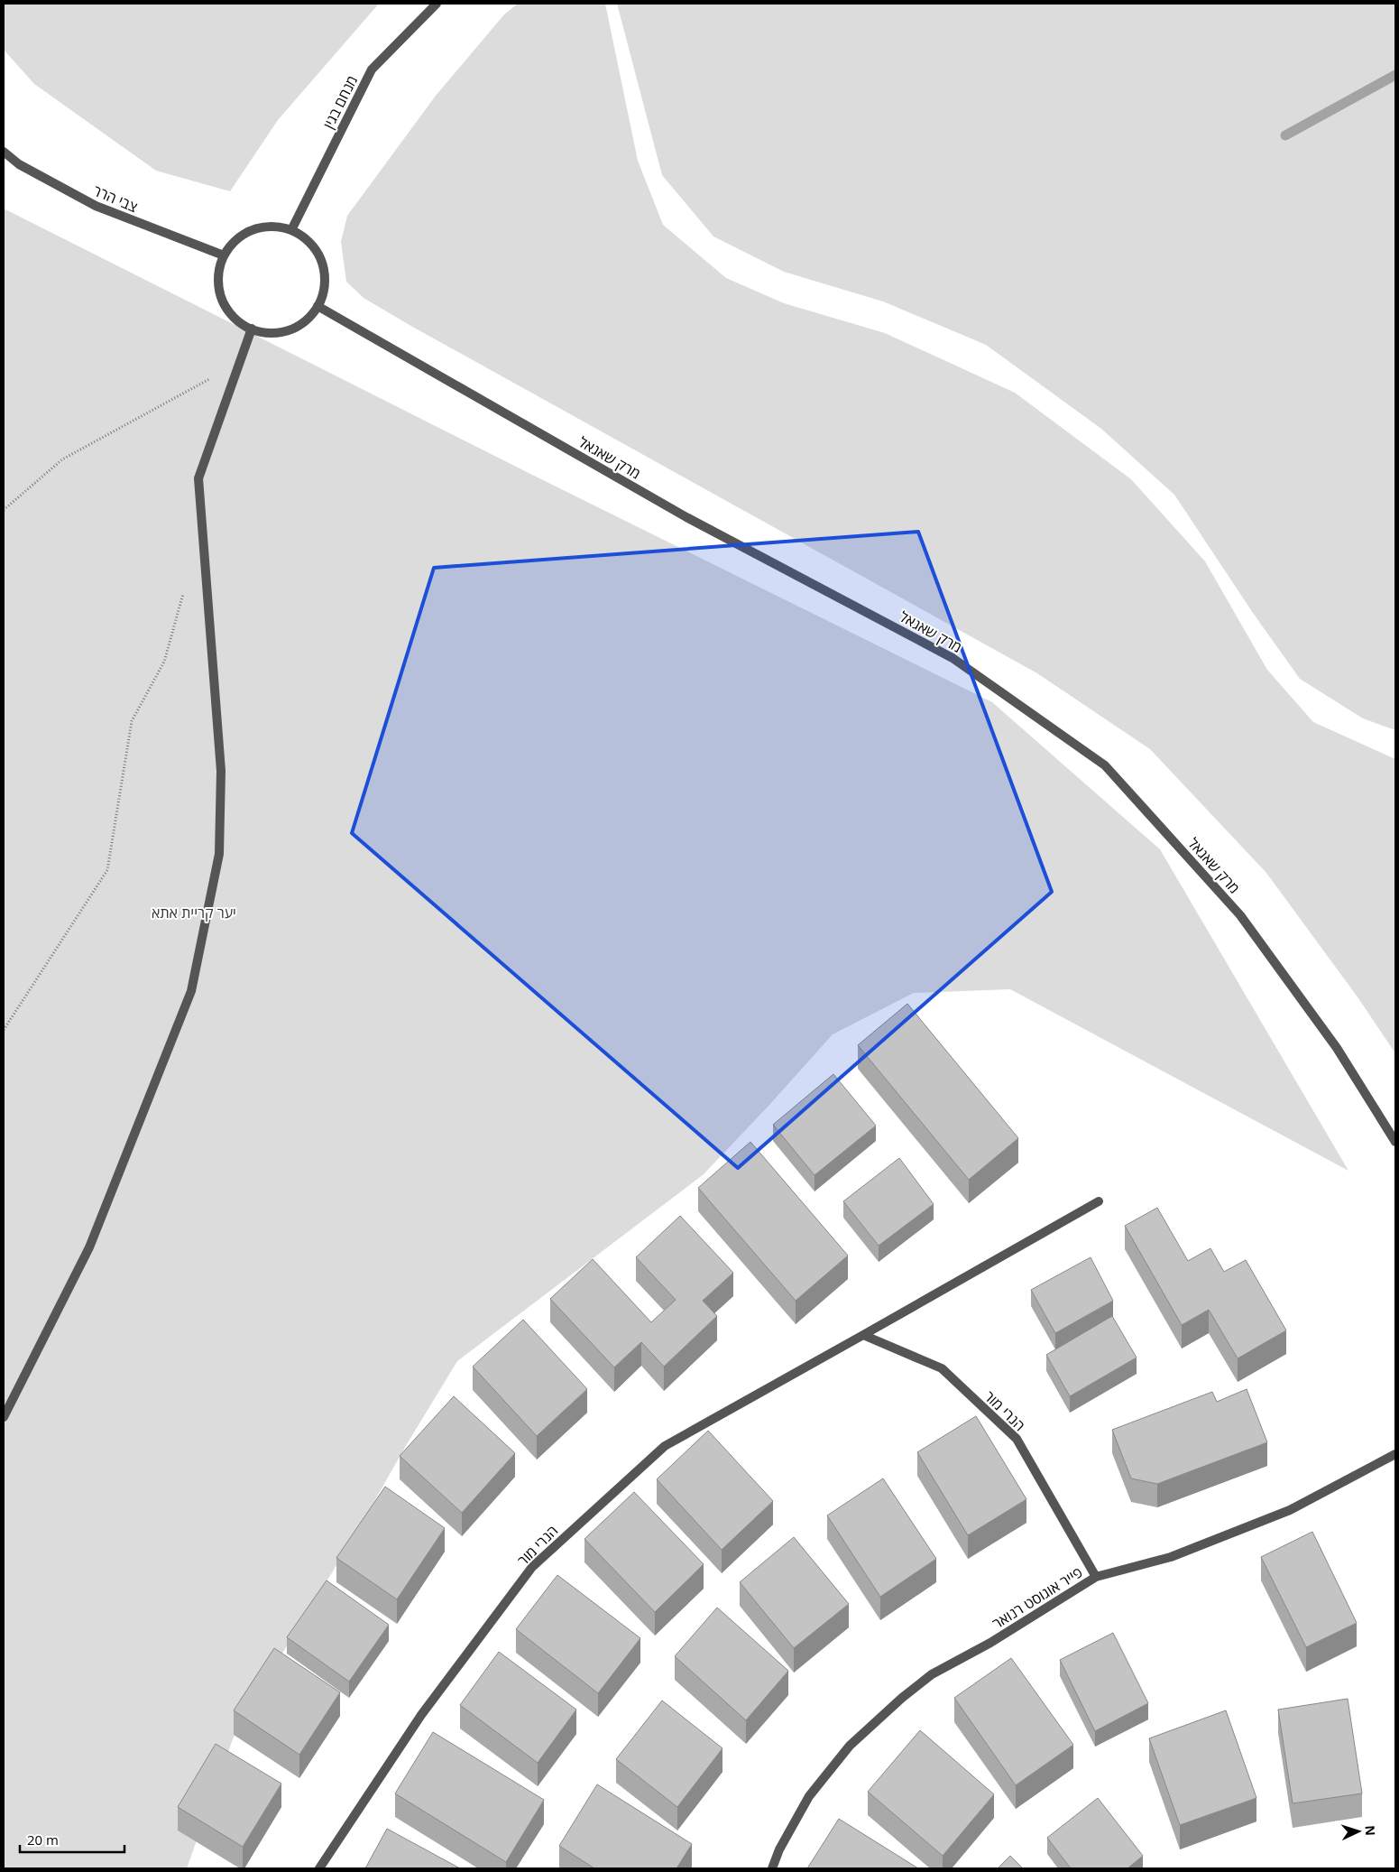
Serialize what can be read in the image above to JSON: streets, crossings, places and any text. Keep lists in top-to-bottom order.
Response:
{
  "streets": {
    "street": [
      "מנחם בגין",
      "צבי הרר",
      "מרק שאגאל",
      "הנרי מור",
      "פייר אוגוסט רנואר"
    ]
  },
  "crossings": [
    ["מנחם בגין", "צבי הרר"],
    ["מנחם בגין", "מרק שאגאל"],
    ["צבי הרר", "מרק שאגאל"],
    ["הנרי מור", "פייר אוגוסט רנואר"]
  ],
  "parks": ["יער קריית אתא"],
  "scale_bar": "20 m",
  "north": "right"
}
